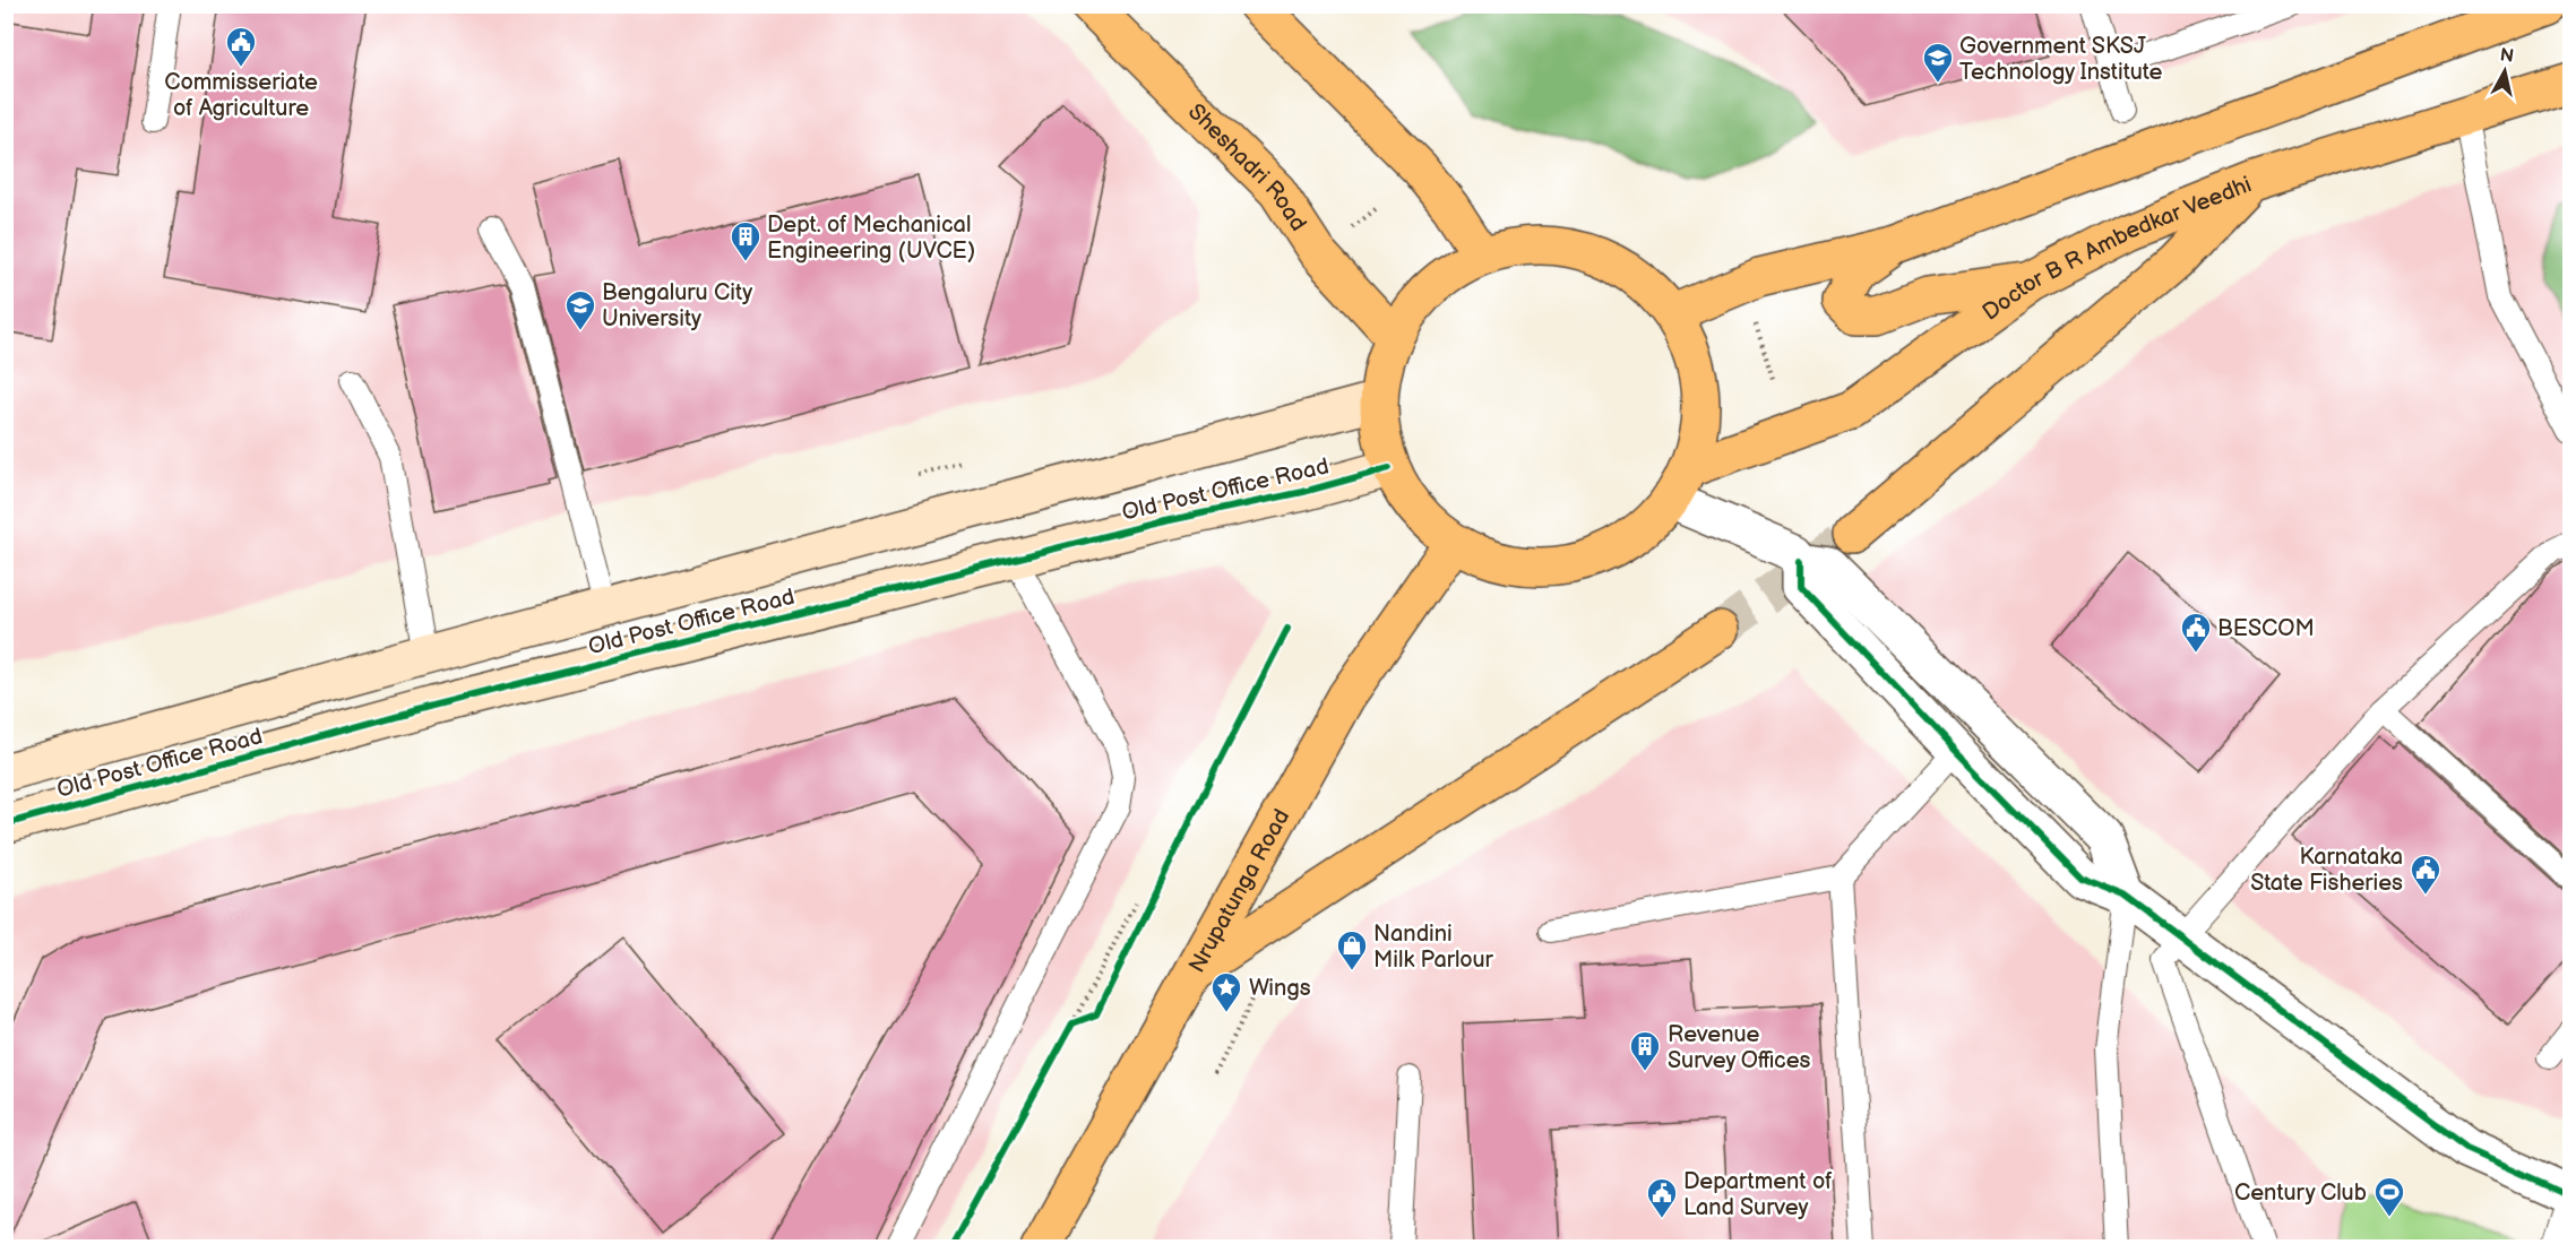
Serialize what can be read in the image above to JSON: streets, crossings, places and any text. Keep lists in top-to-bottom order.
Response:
{
  "streets": {
    "main road": ["Sheshadri Road", "Doctor B R Ambedkar Veedhi", "Nrupatunga Road"],
    "street": ["Old Post Office Road"]
  },
  "places": {
    "public building": [
      "Commisseriate of Agriculture",
      "BESCOM",
      "Karnataka State Fisheries",
      "Department of Land Survey"
    ],
    "school or university": ["Government SKSJ Technology Institute", "Bengaluru City University"],
    "building": ["Dept. of Mechanical Engineering (UVCE)", "Revenue Survey Offices"],
    "shop": ["Nandini Milk Parlour"],
    "place": ["Wings"],
    "sports": ["Century Club"]
  },
  "north": "top"
}
